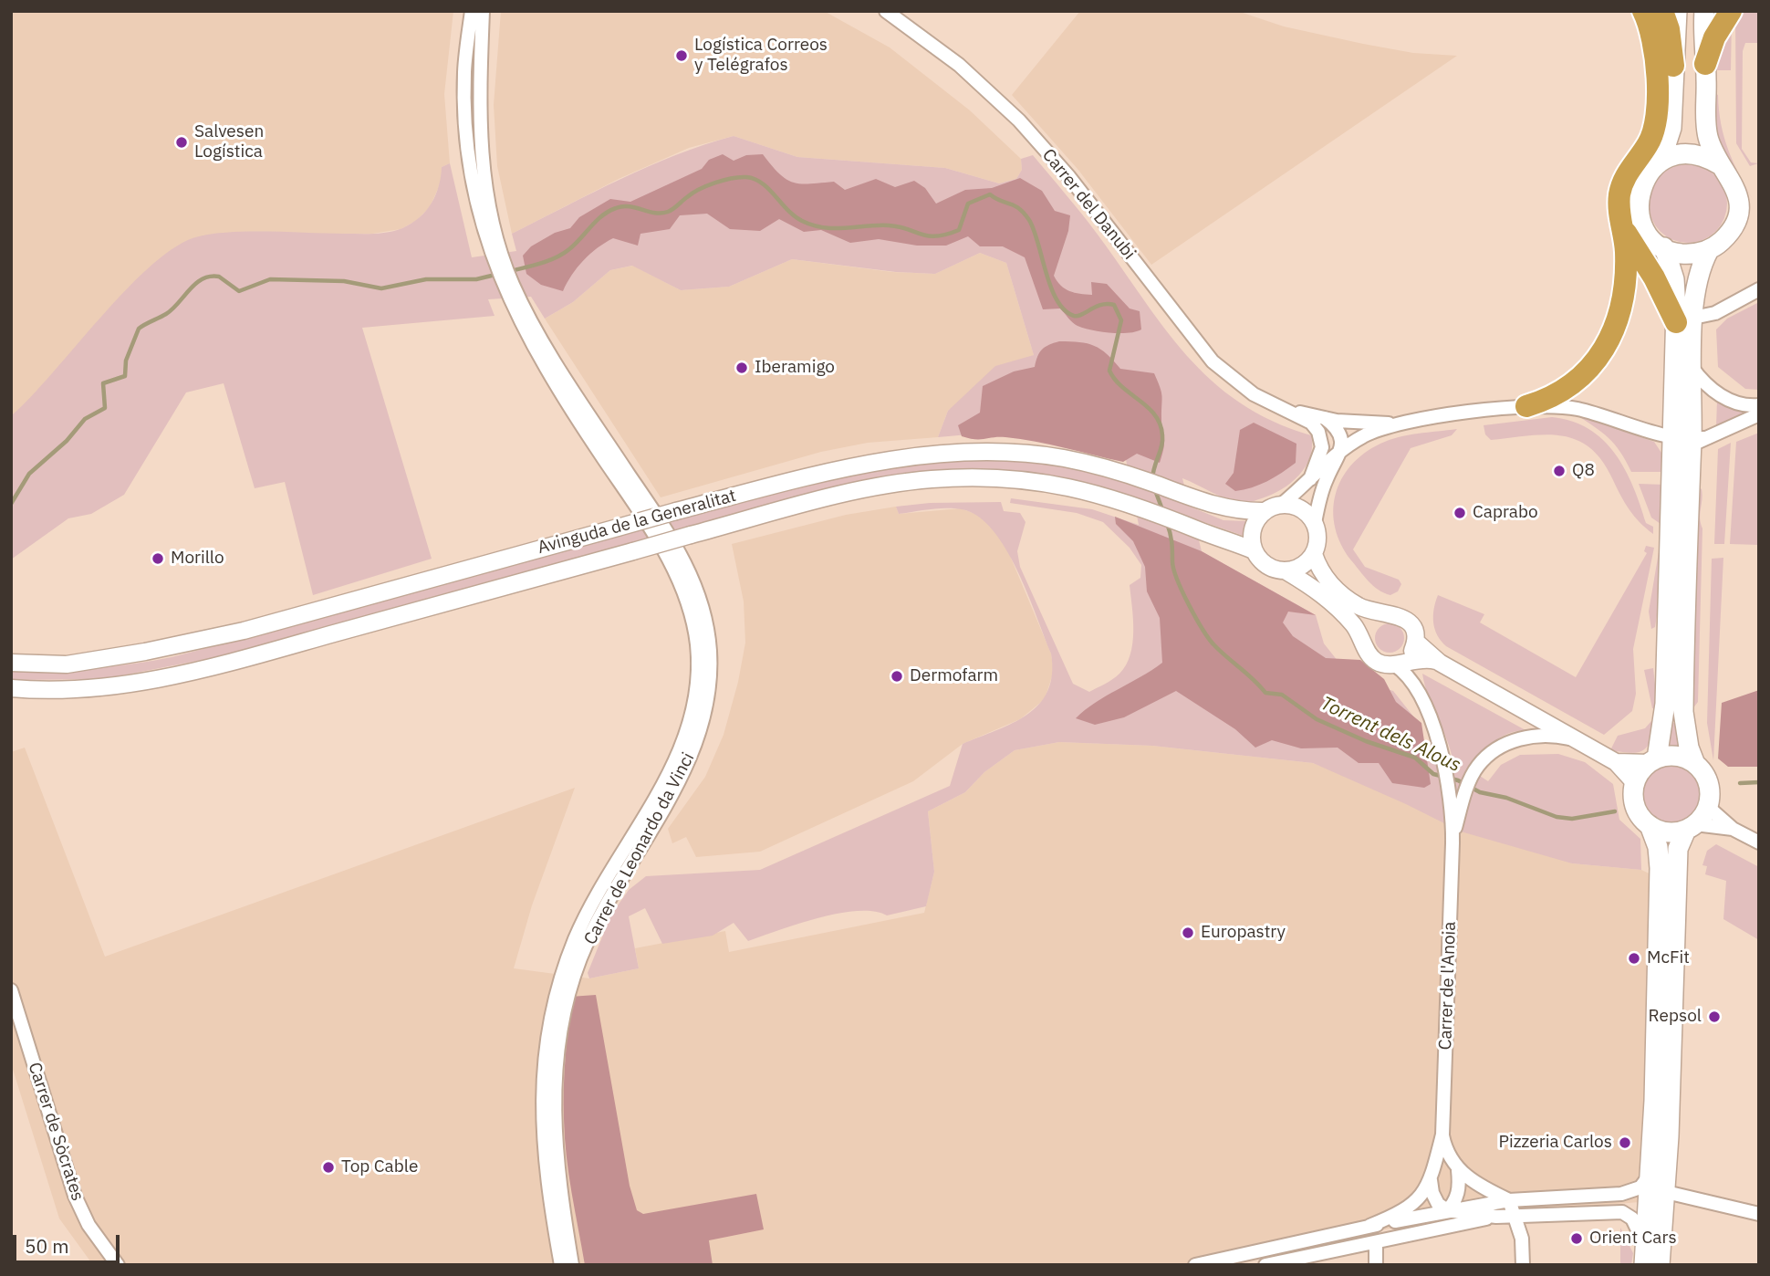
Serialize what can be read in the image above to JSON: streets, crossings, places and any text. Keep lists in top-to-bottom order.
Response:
{
  "streets": {
    "street": [
      "Carrer del Danubi",
      "Avinguda de la Generalitat",
      "Carrer de Leonardo da Vinci",
      "Carrer de l'Anoia",
      "Carrer de Sòcrates"
    ]
  },
  "crossings": [
    ["Carrer del Danubi", "Avinguda de la Generalitat"]
  ],
  "water": ["Torrent dels Alous"],
  "places": [
    "Logística Correos y Telégrafos",
    "Salvesen Logística",
    "Iberamigo",
    "Q8",
    "Caprabo",
    "Morillo",
    "Dermofarm",
    "Europastry",
    "McFit",
    "Repsol",
    "Pizzeria Carlos",
    "Top Cable",
    "Orient Cars"
  ],
  "scale_bar": "50 m"
}
